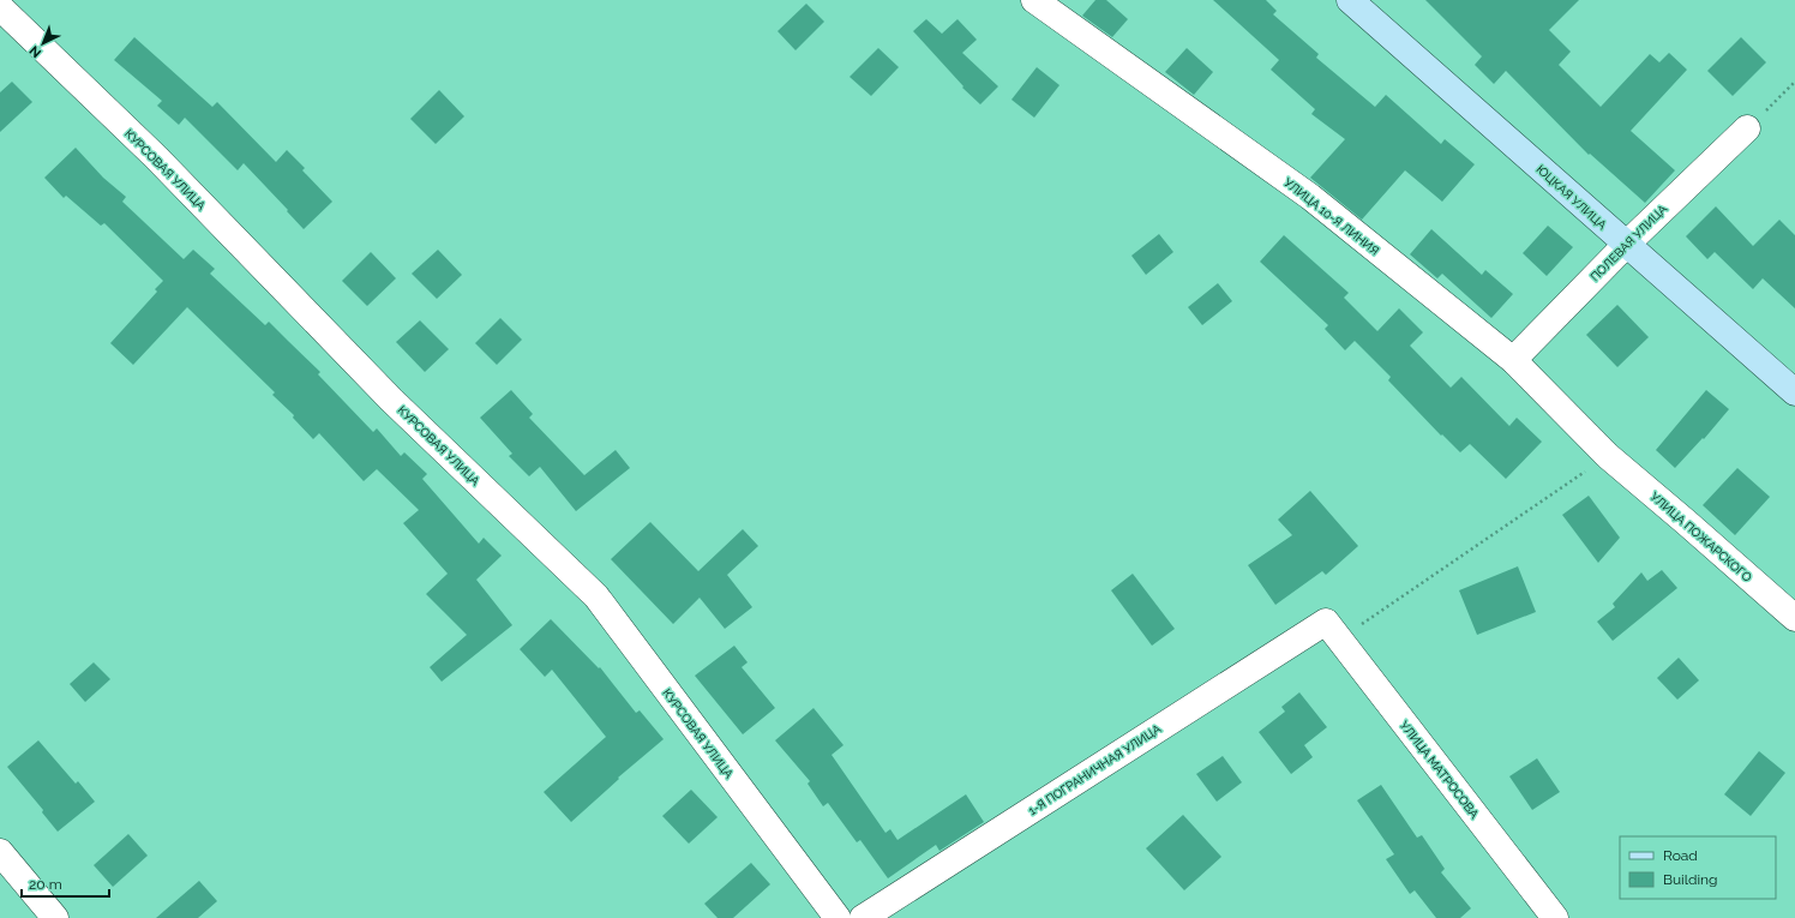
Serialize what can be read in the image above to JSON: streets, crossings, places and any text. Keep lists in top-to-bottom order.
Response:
{
  "streets": {
    "main road": ["ЮЦКАЯ УЛИЦА"],
    "street": [
      "КУРСОВАЯ УЛИЦА",
      "УЛИЦА 10-Я ЛИНИЯ",
      "ПОЛЕВАЯ УЛИЦА",
      "УЛИЦА ПОЖАРСКОГО",
      "1-Я ПОГРАНИЧНАЯ УЛИЦА",
      "УЛИЦА МАТРОСОВА"
    ]
  },
  "crossings": [
    ["ЮЦКАЯ УЛИЦА", "ПОЛЕВАЯ УЛИЦА"],
    ["УЛИЦА 10-Я ЛИНИЯ", "ПОЛЕВАЯ УЛИЦА"],
    ["УЛИЦА 10-Я ЛИНИЯ", "УЛИЦА ПОЖАРСКОГО"],
    ["1-Я ПОГРАНИЧНАЯ УЛИЦА", "УЛИЦА МАТРОСОВА"]
  ],
  "legend": ["Road", "Building"],
  "scale_bar": "20 m",
  "north": "bottom left"
}
